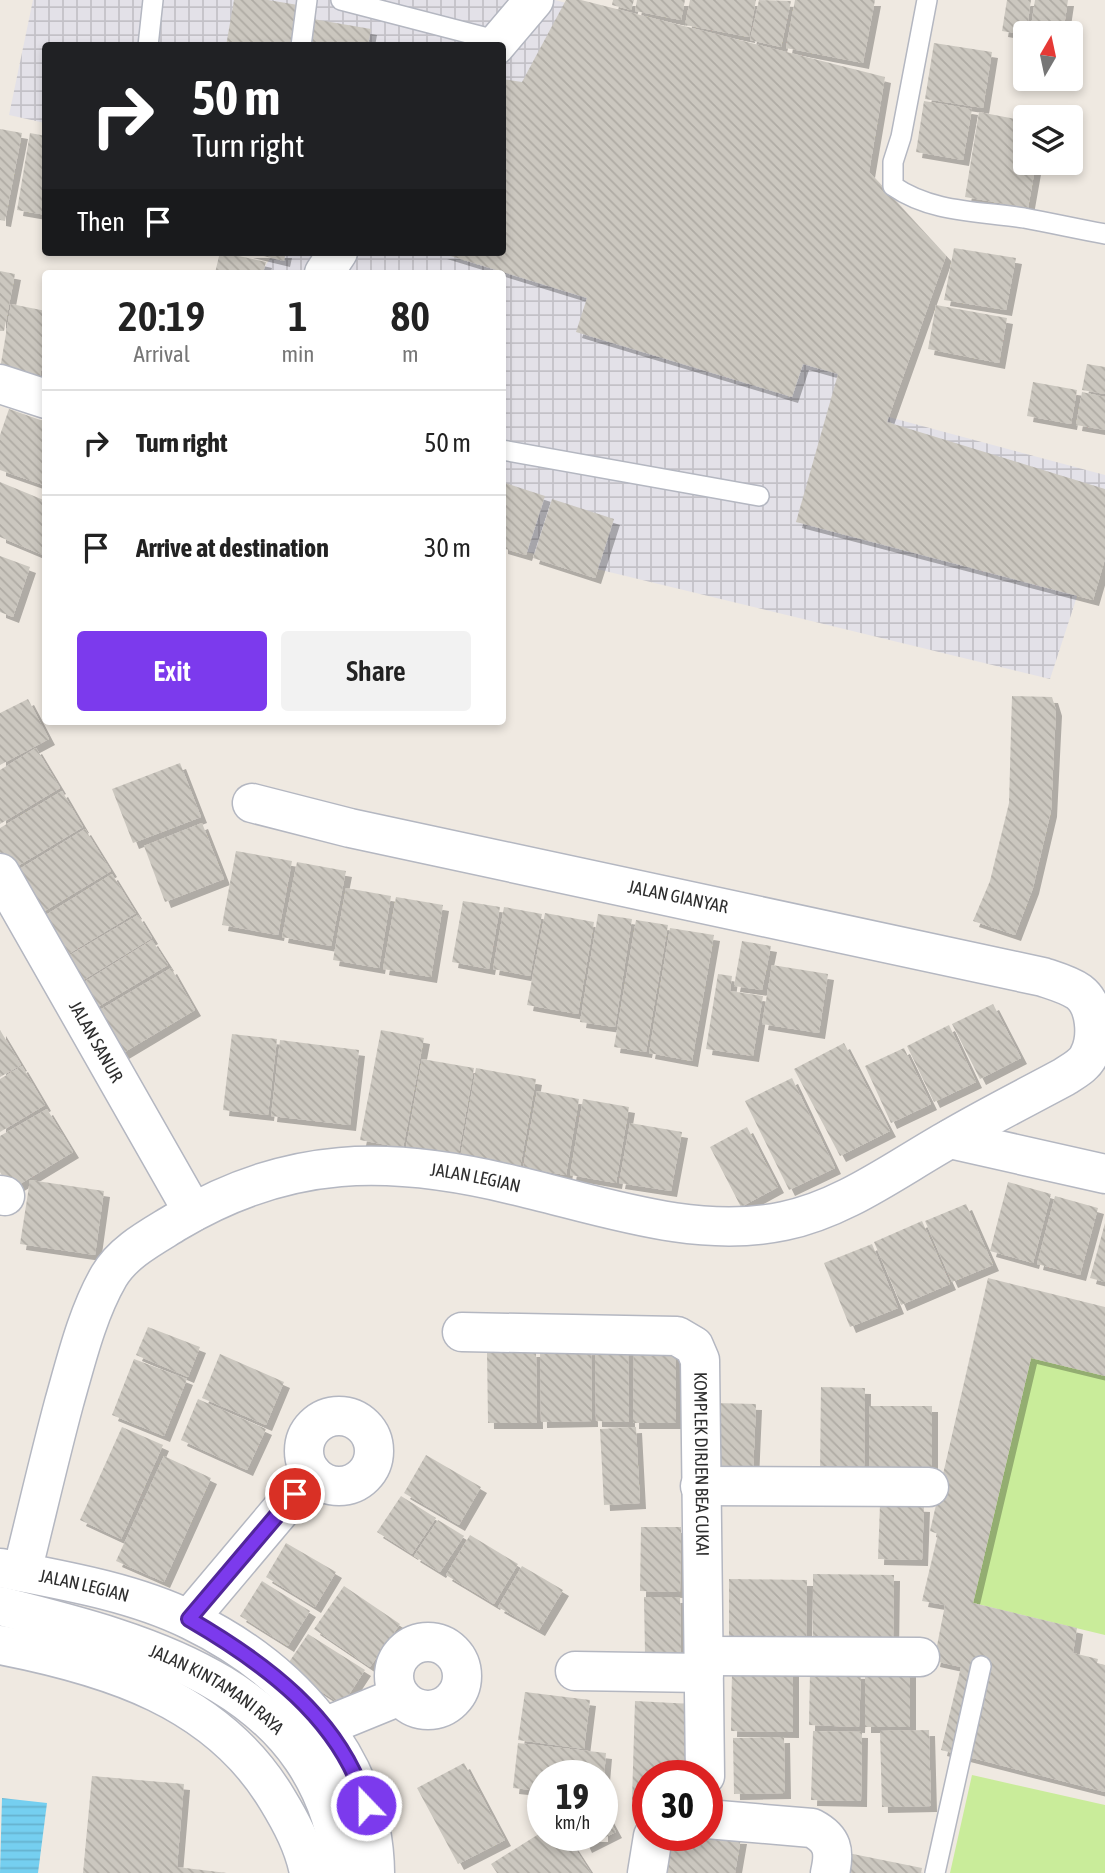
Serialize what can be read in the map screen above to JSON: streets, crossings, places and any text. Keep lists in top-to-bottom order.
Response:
{
  "streets": {
    "street": [
      "JALAN GIANYAR",
      "JALAN SANUR",
      "JALAN LEGIAN",
      "KOMPLEK DIRJEN BEA CUKAI",
      "JALAN KINTAMANI RAYA"
    ]
  },
  "crossings": [
    ["JALAN GIANYAR", "JALAN LEGIAN"],
    ["JALAN SANUR", "JALAN LEGIAN"]
  ],
  "north": "top",
  "page": {
    "turn": ["50 m", "Turn right"],
    "then": "Then",
    "eta": [
      "20:19",
      "Arrival",
      "1",
      "min",
      "80",
      "m"
    ],
    "list": [
      {
        "name": "Turn right",
        "value": "50 m"
      },
      {
        "name": "Arrive at destination",
        "value": "30 m"
      }
    ],
    "buttons": ["Exit", "Share"],
    "speed": "19 km/h",
    "limit": "30"
  }
}
